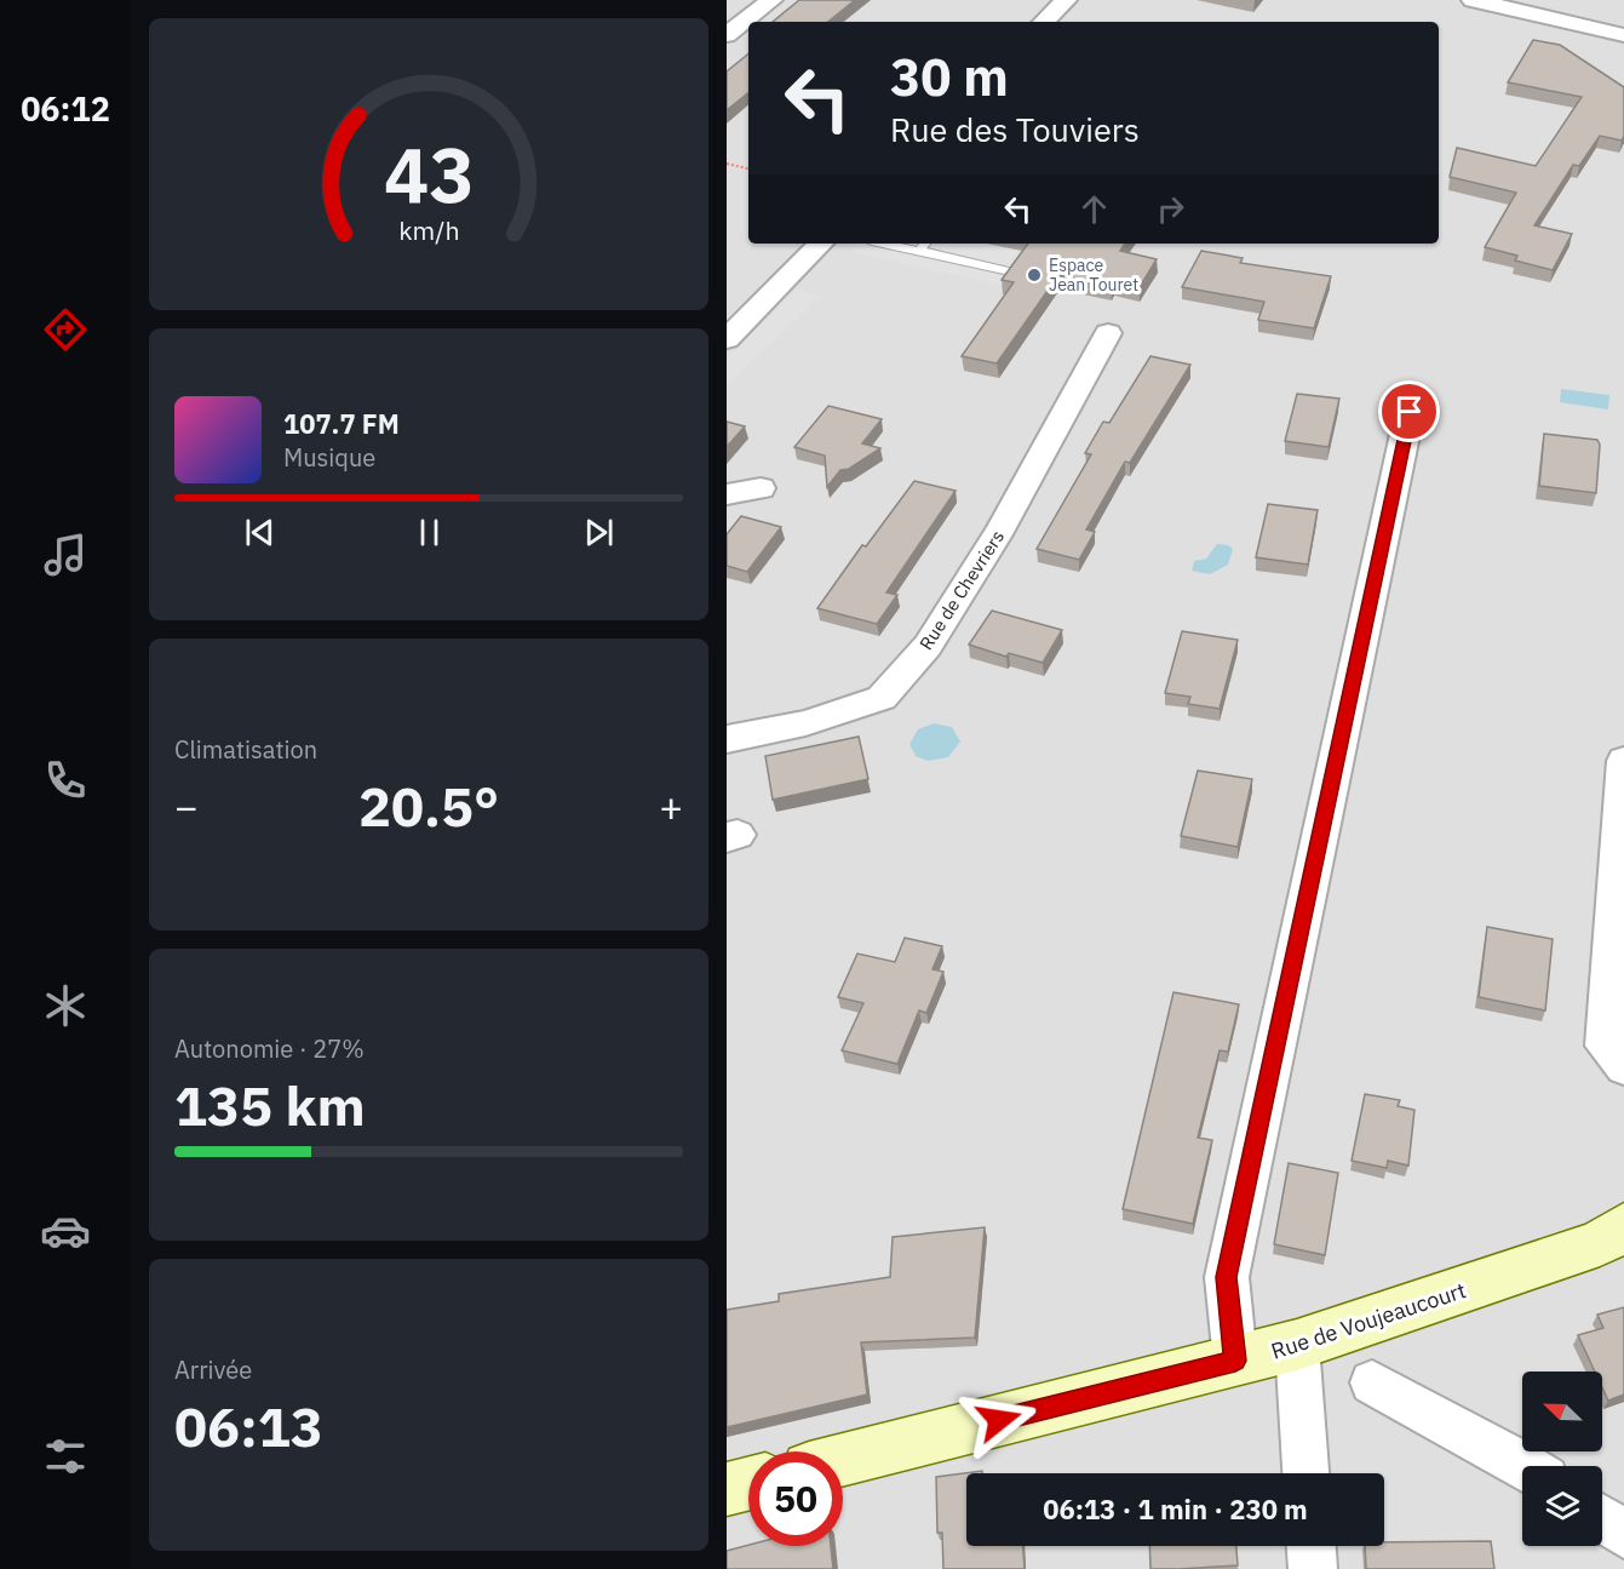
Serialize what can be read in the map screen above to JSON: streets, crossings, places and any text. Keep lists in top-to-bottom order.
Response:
{
  "streets": {
    "main road": ["Rue de Voujeaucourt"],
    "street": ["Rue de Chevriers"]
  },
  "places": ["Espace Jean Touret"],
  "north": "top left",
  "page": {
    "tabs": "06:12",
    "turn": ["30 m", "Rue des Touviers"],
    "song": ["107.7 FM", "Musique"],
    "tile": [
      "Climatisation",
      ["Autonomie · 27%", "135 km"],
      ["Arrivée", "06:13"]
    ],
    "heat": ["−", "20.5°", "+"],
    "limit": "50",
    "trip": "06:13 · 1 min · 230 m",
    "gauge": ["43", "km/h"]
  }
}
